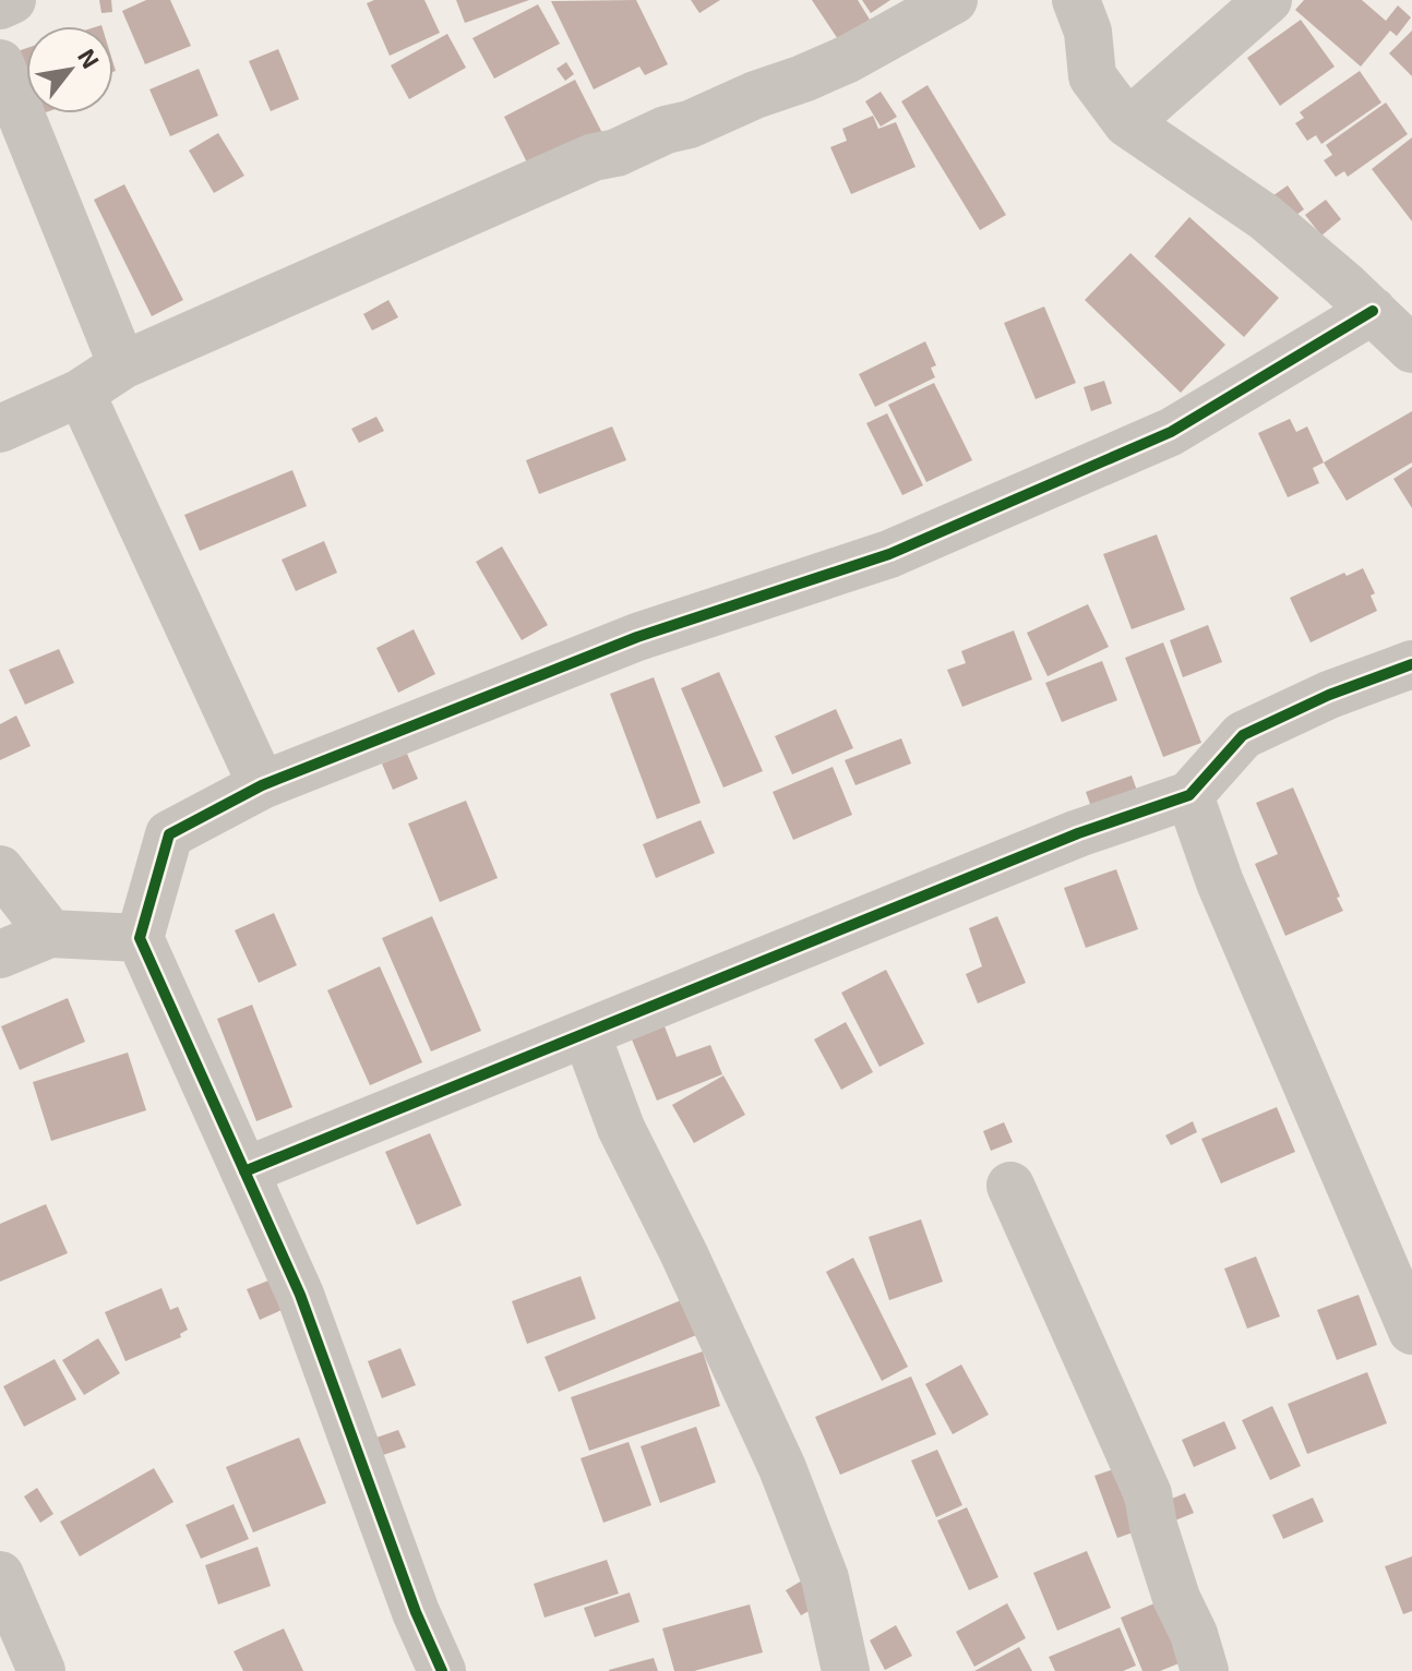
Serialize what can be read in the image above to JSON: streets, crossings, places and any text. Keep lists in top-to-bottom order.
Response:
{
  "north": "top right"
}
